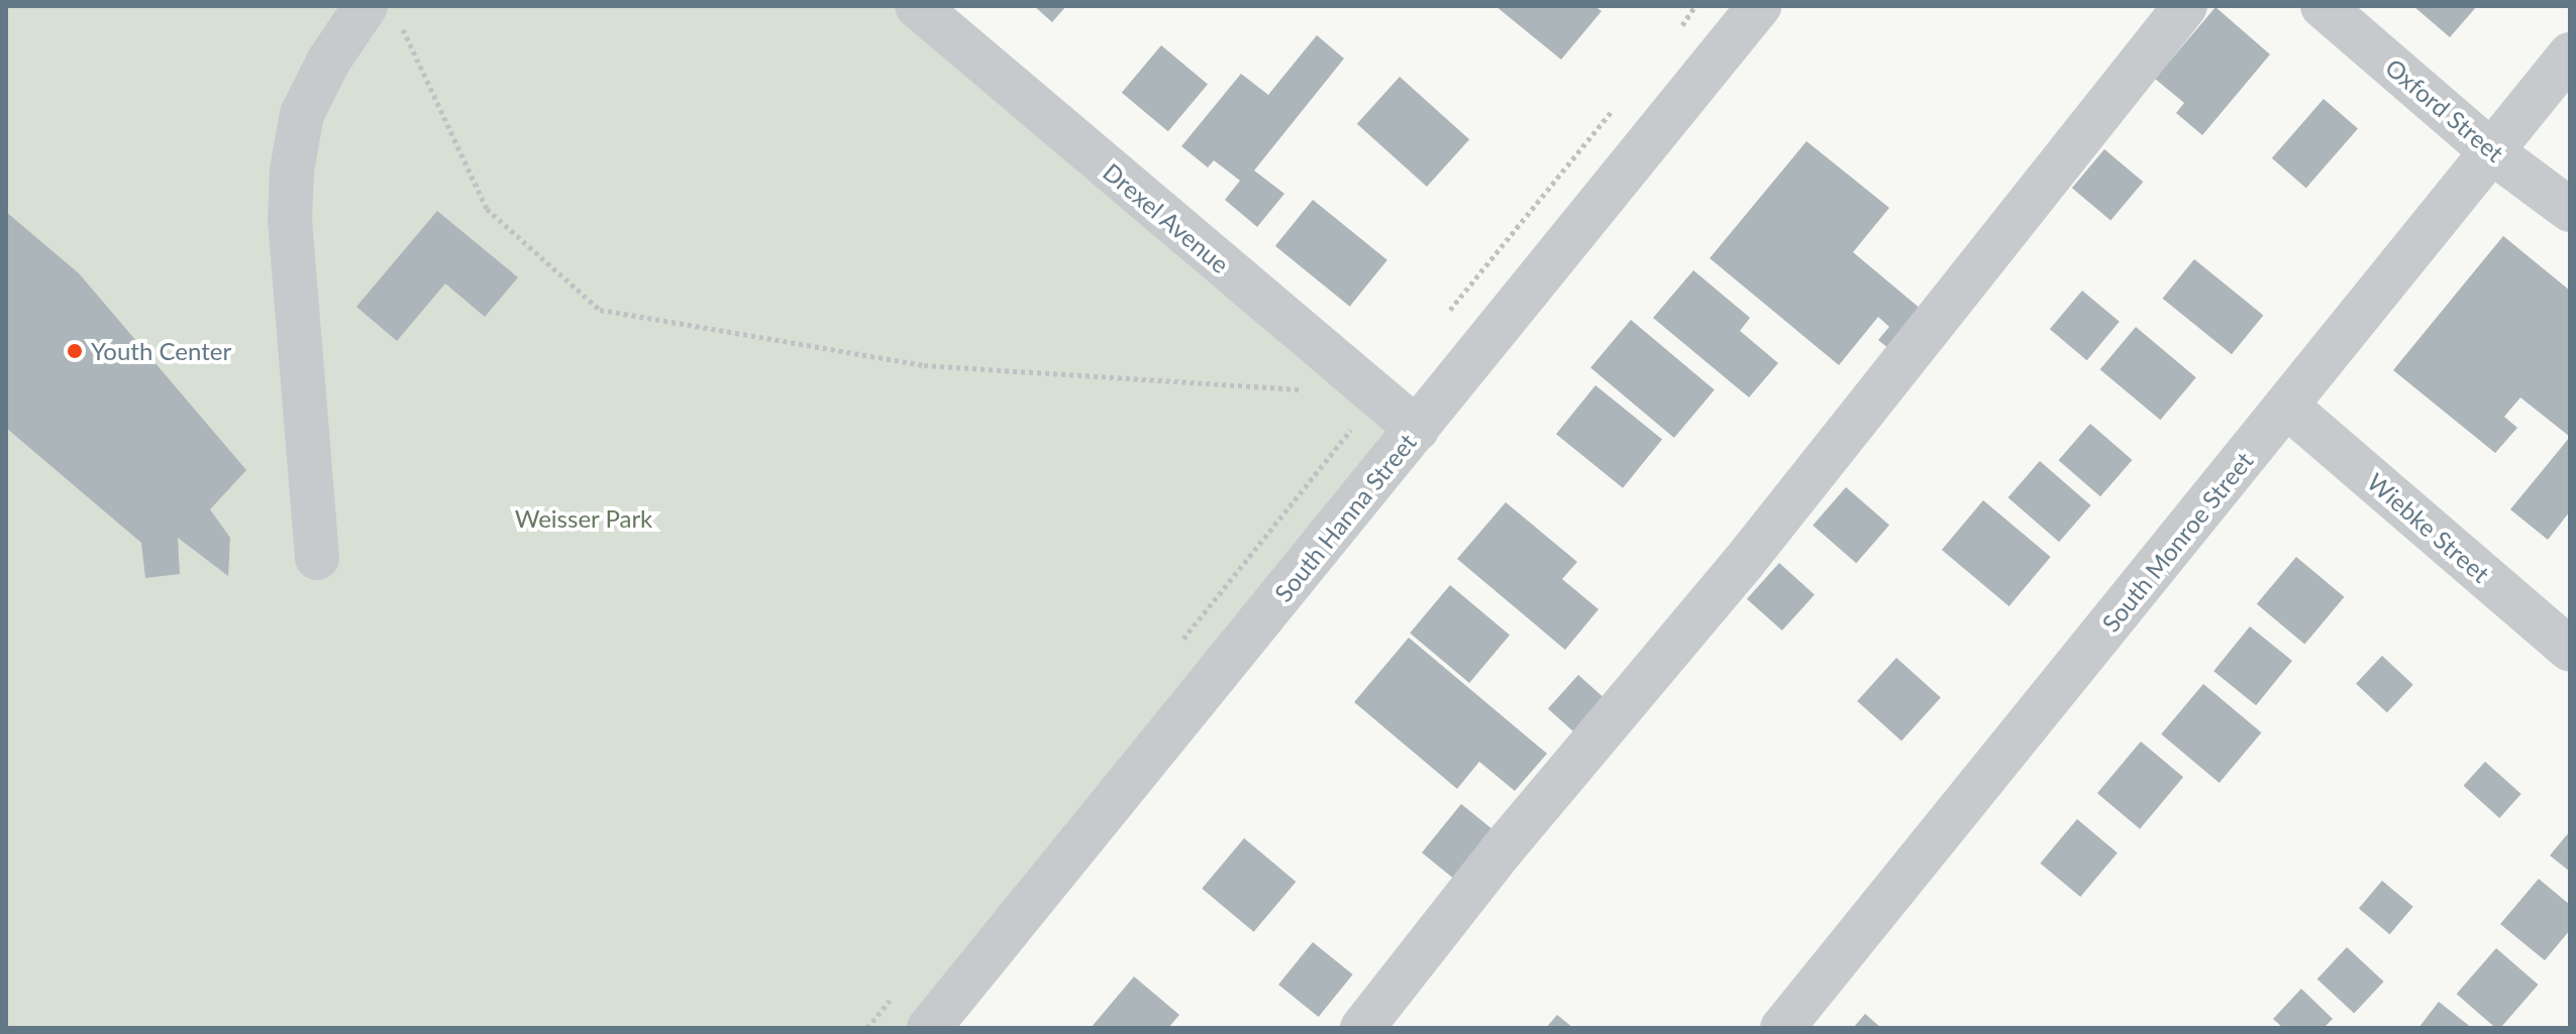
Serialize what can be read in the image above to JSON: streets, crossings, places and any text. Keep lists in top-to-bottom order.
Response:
{
  "streets": {
    "street": [
      "Oxford Street",
      "Drexel Avenue",
      "South Hanna Street",
      "Wiebke Street",
      "South Monroe Street"
    ]
  },
  "crossings": [
    ["Oxford Street", "South Monroe Street"],
    ["Drexel Avenue", "South Hanna Street"],
    ["Wiebke Street", "South Monroe Street"]
  ],
  "parks": ["Weisser Park"],
  "places": ["Youth Center"]
}
